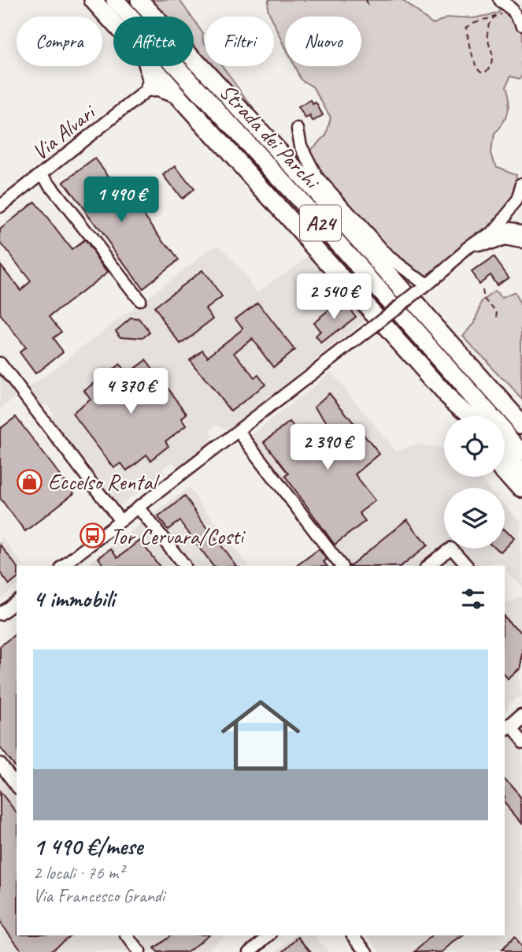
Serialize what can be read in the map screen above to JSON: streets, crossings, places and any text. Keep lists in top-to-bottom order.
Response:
{
  "streets": {
    "highway": ["Strada dei Parchi", "A24"],
    "street": ["Via Alvari"]
  },
  "places": {
    "shop": ["Eccelso Rental"],
    "bus stop": ["Tor Cervara/Costi"]
  },
  "page": {
    "chip": [
      "Compra",
      "Affitta",
      "Filtri",
      "Nuovo"
    ],
    "price": [
      "1 490 €",
      "2 540 €",
      "4 370 €",
      "2 390 €"
    ],
    "heading": "4 immobili",
    "list": [
      {
        "name": "1 490 €/mese",
        "note": "2 locali · 76 m² · Via Francesco Grandi"
      }
    ]
  }
}
